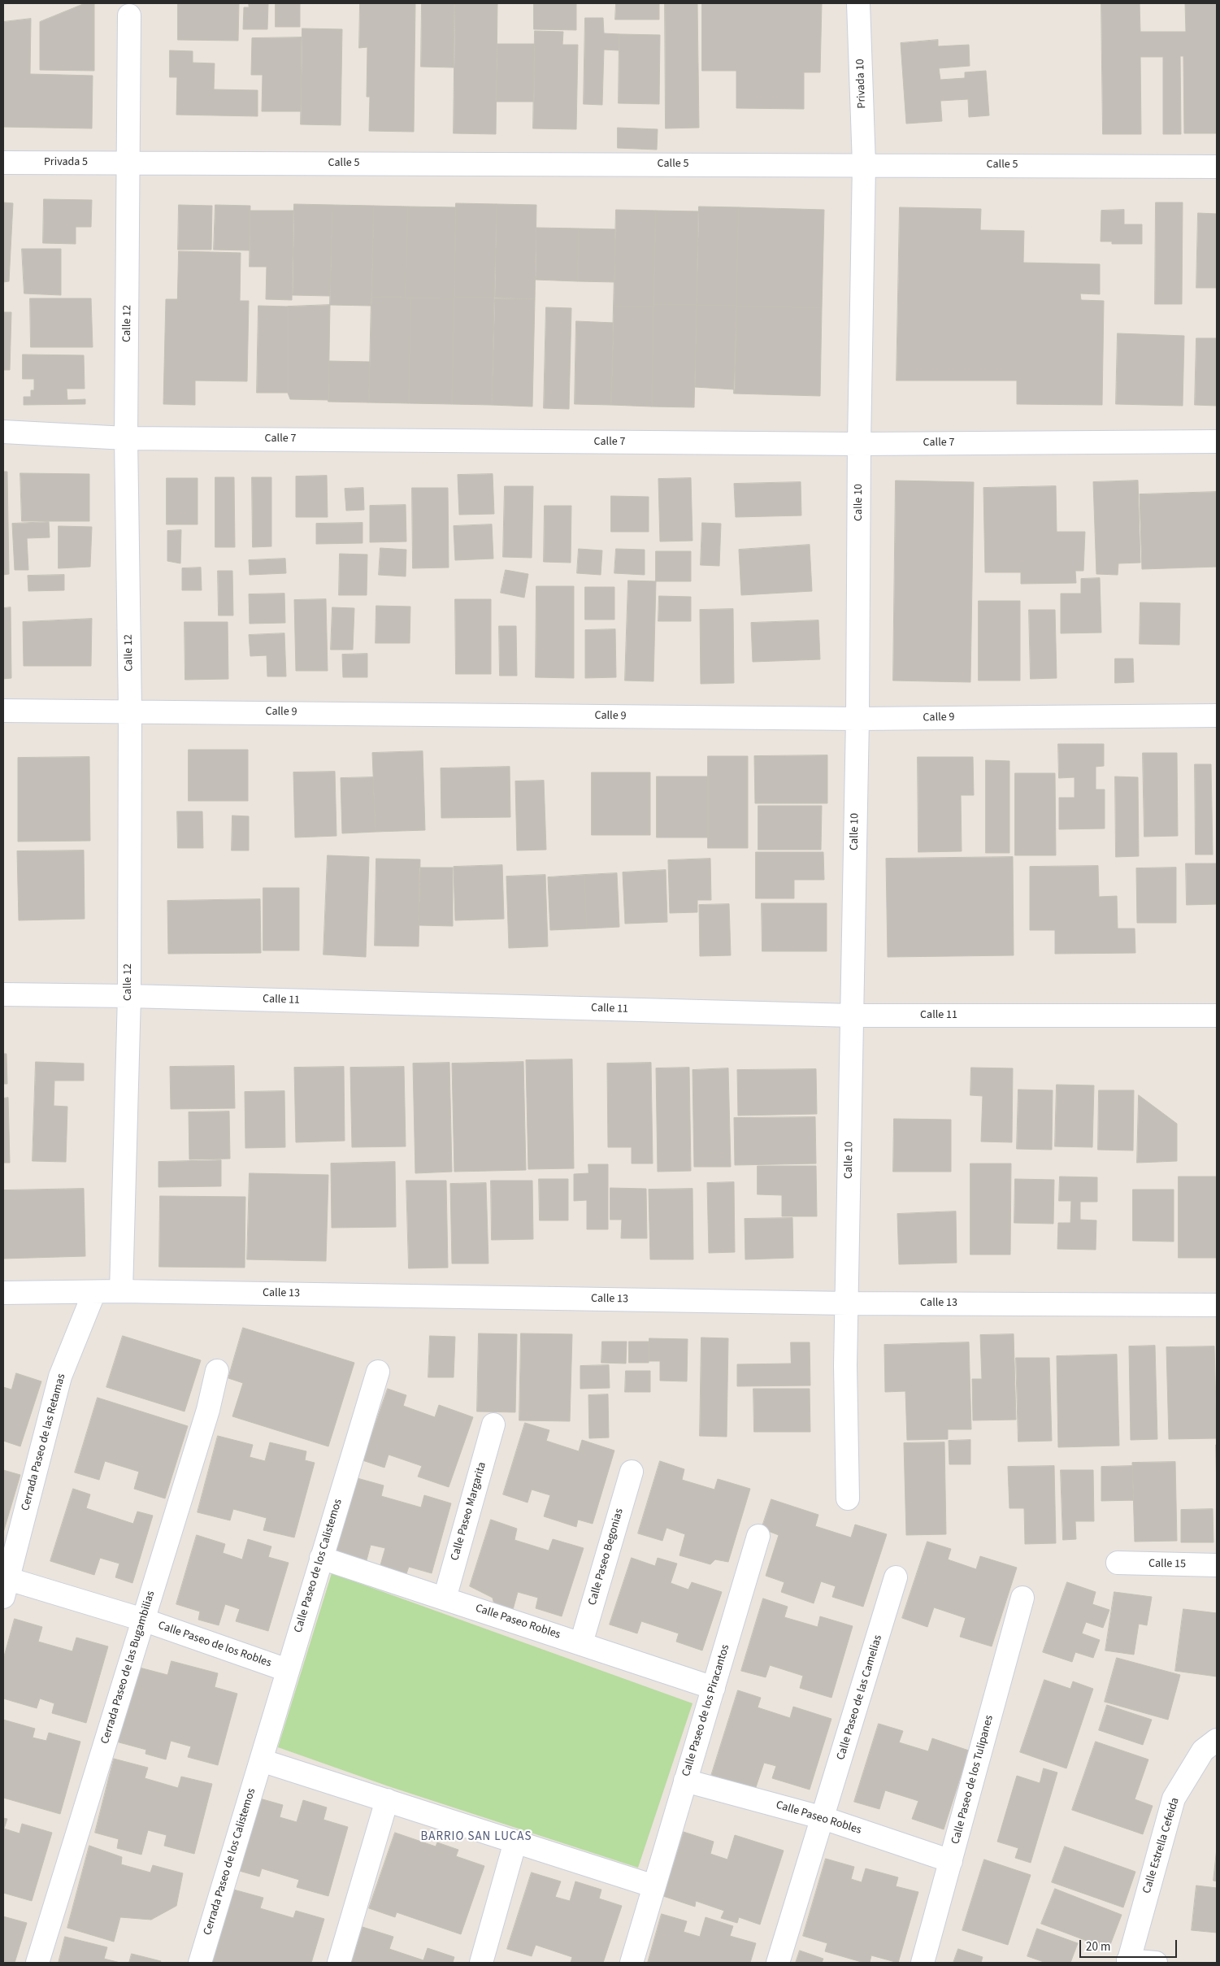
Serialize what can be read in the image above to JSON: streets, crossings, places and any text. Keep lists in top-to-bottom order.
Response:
{
  "streets": {
    "street": [
      "Privada 10",
      "Privada 5",
      "Calle 5",
      "Calle 12",
      "Calle 7",
      "Calle 10",
      "Calle 9",
      "Calle 11",
      "Calle 13",
      "Cerrada Paseo de las Retamas",
      "Calle Paseo Margarita",
      "Calle Paseo Begonias",
      "Calle 15",
      "Calle Paseo de los Calistemos",
      "Calle Paseo Robles",
      "Calle Paseo de los Robles",
      "Cerrada Paseo de las Bugambilias",
      "Calle Paseo de las Camelias",
      "Calle Paseo de los Piracantos",
      "Calle Paseo de los Tulipanes",
      "Calle Estrella Cefeida",
      "Cerrada Paseo de los Calistemos"
    ]
  },
  "crossings": [
    ["Privada 10", "Calle 5"],
    ["Privada 10", "Calle 10"],
    ["Privada 5", "Calle 5"],
    ["Privada 5", "Calle 12"],
    ["Calle 5", "Calle 12"],
    ["Calle 5", "Calle 10"],
    ["Calle 12", "Calle 7"],
    ["Calle 12", "Calle 9"],
    ["Calle 12", "Calle 11"],
    ["Calle 12", "Calle 13"],
    ["Calle 7", "Calle 10"],
    ["Calle 10", "Calle 9"],
    ["Calle 10", "Calle 11"],
    ["Calle 10", "Calle 13"],
    ["Calle 13", "Cerrada Paseo de las Retamas"],
    ["Cerrada Paseo de las Retamas", "Calle Paseo de los Robles"],
    ["Calle Paseo Margarita", "Calle Paseo Robles"],
    ["Calle Paseo Begonias", "Calle Paseo Robles"],
    ["Calle Paseo de los Calistemos", "Calle Paseo Robles"],
    ["Calle Paseo de los Calistemos", "Calle Paseo de los Robles"],
    ["Calle Paseo de los Calistemos", "Cerrada Paseo de los Calistemos"],
    ["Calle Paseo Robles", "Calle Paseo de las Camelias"],
    ["Calle Paseo Robles", "Calle Paseo de los Piracantos"],
    ["Calle Paseo Robles", "Calle Paseo de los Tulipanes"],
    ["Calle Paseo de los Robles", "Cerrada Paseo de las Bugambilias"]
  ],
  "districts": ["BARRIO SAN LUCAS"],
  "scale_bar": "20 m"
}
